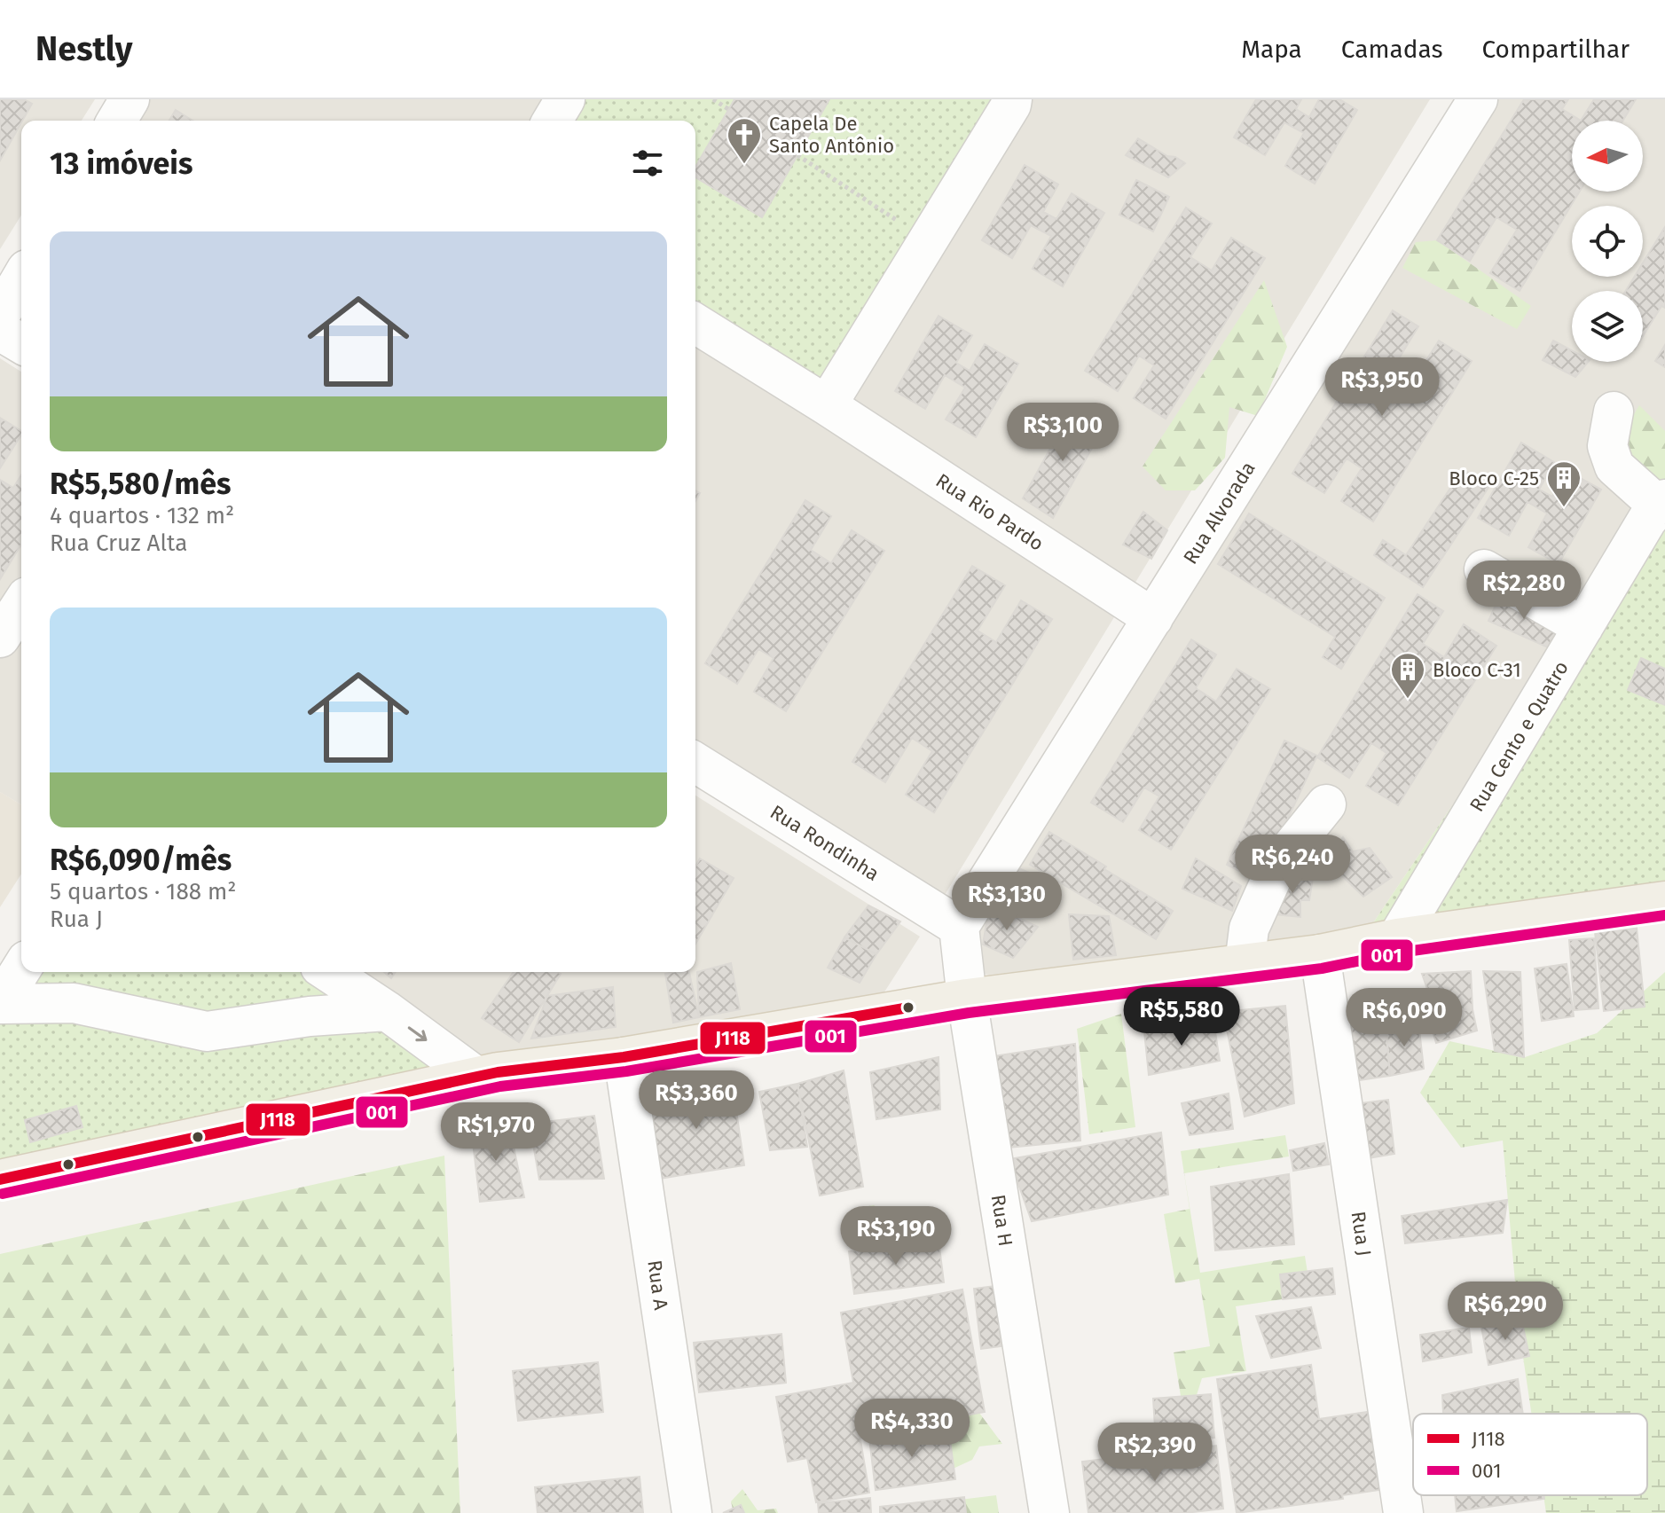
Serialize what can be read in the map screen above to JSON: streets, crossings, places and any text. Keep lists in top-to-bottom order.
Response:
{
  "streets": {
    "street": [
      "Rua Rio Pardo",
      "Rua Alvorada",
      "Rua Cento e Quatro",
      "Rua Rondinha",
      "Rua H",
      "Rua J",
      "Rua A"
    ]
  },
  "crossings": [
    ["Rua Rio Pardo", "Rua Alvorada"],
    ["Rua Alvorada", "Rua Rondinha"],
    ["Rua Alvorada", "Rua H"],
    ["Rua Rondinha", "Rua H"]
  ],
  "places": {
    "church": ["Capela De Santo Antônio"],
    "building": ["Bloco C-25", "Bloco C-31"]
  },
  "lines": ["transit line 001", "transit line J118"],
  "legend": ["J118", "001"],
  "north": "left",
  "page": {
    "header": "Nestly",
    "nav": ["Mapa", "Camadas", "Compartilhar"],
    "heading": "13 imóveis",
    "list": [
      {
        "name": "R$5,580/mês",
        "note": "4 quartos · 132 m² · Rua Cruz Alta"
      },
      {
        "name": "R$6,090/mês",
        "note": "5 quartos · 188 m² · Rua J"
      }
    ],
    "price": [
      "R$3,950",
      "R$3,100",
      "R$2,280",
      "R$6,240",
      "R$3,130",
      "R$5,580",
      "R$6,090",
      "R$3,360",
      "R$1,970",
      "R$3,190",
      "R$6,290",
      "R$4,330",
      "R$2,390"
    ]
  }
}
